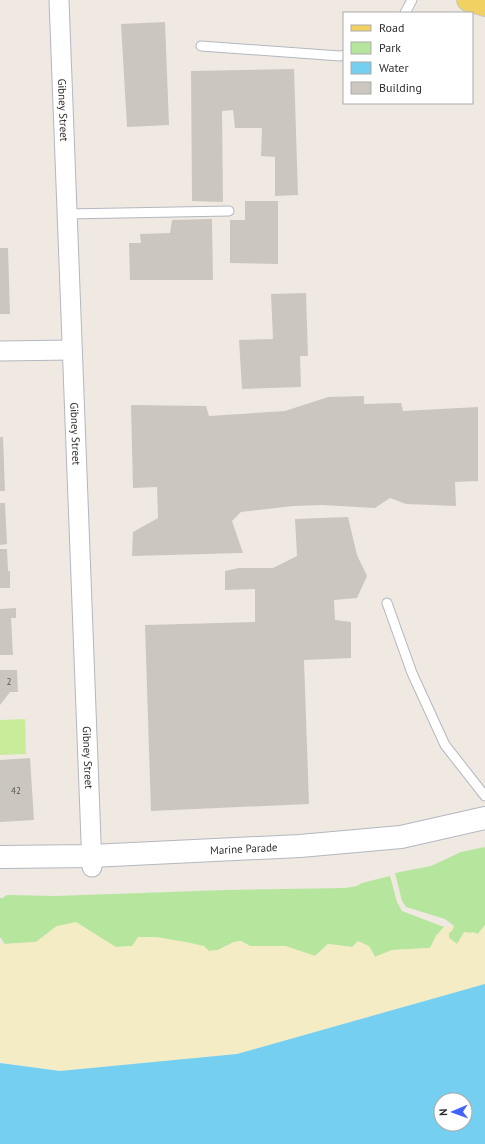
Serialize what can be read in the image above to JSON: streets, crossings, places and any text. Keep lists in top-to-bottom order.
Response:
{
  "streets": {
    "main road": ["Marine Parade"],
    "street": ["Gibney Street"]
  },
  "crossings": [
    ["Gibney Street", "Marine Parade"]
  ],
  "house_numbers": ["2", "42"],
  "legend": [
    "Road",
    "Park",
    "Water",
    "Building"
  ],
  "north": "left"
}
